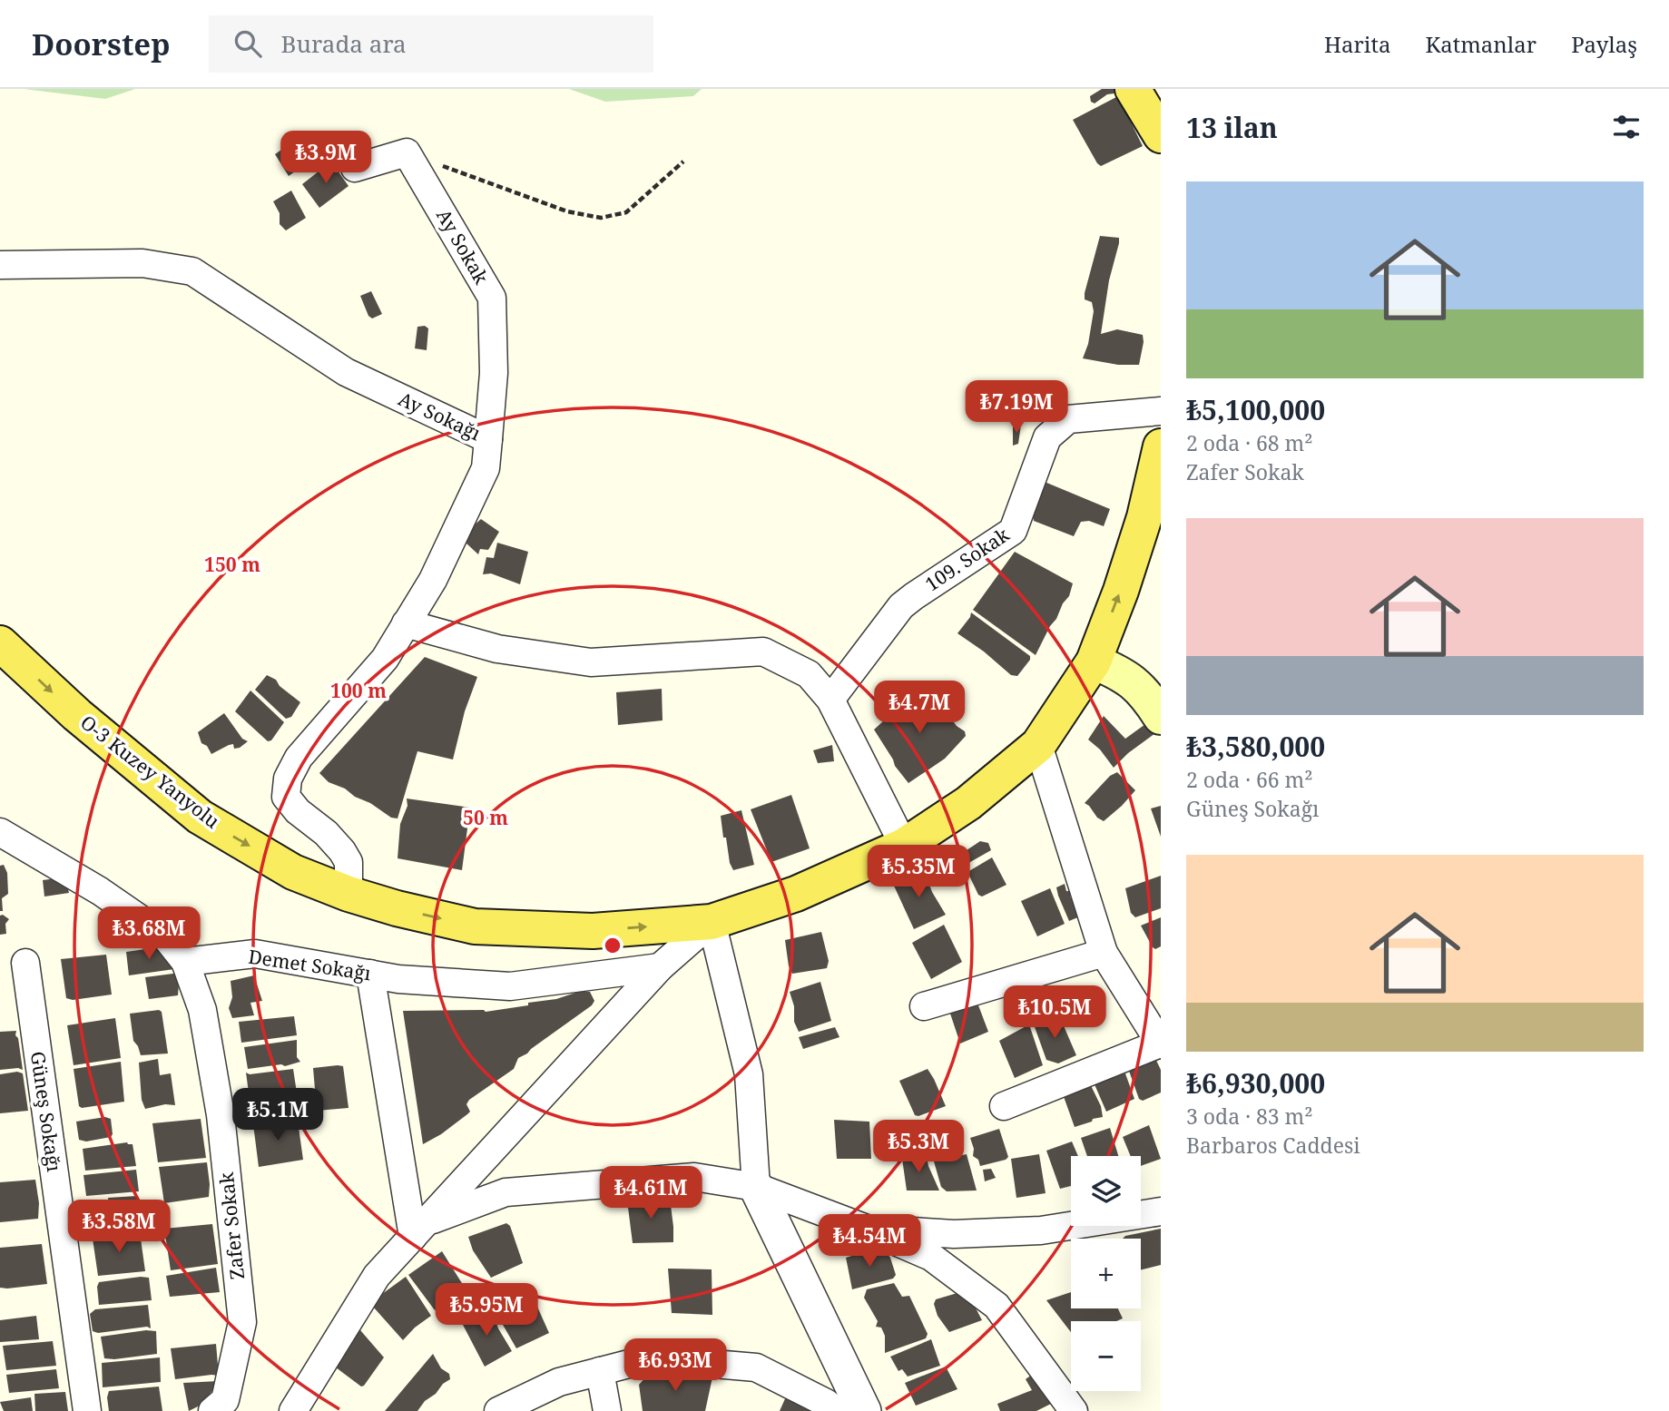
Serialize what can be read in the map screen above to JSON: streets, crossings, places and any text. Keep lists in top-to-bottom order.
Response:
{
  "streets": {
    "main road": ["O-3 Kuzey Yanyolu"],
    "street": [
      "Ay Sokak",
      "Ay Sokağı",
      "109. Sokak",
      "Demet Sokağı",
      "Güneş Sokağı",
      "Zafer Sokak"
    ]
  },
  "crossings": [
    ["Ay Sokak", "Ay Sokağı"],
    ["Ay Sokağı", "O-3 Kuzey Yanyolu"],
    ["Demet Sokağı", "Zafer Sokak"]
  ],
  "page": {
    "header": "Doorstep",
    "search": "Burada ara",
    "nav": ["Harita", "Katmanlar", "Paylaş"],
    "heading": "13 ilan",
    "price": [
      "₺3.9M",
      "₺7.19M",
      "₺4.7M",
      "₺5.35M",
      "₺3.68M",
      "₺10.5M",
      "₺5.1M",
      "₺5.3M",
      "₺4.61M",
      "₺3.58M",
      "₺4.54M",
      "₺5.95M",
      "₺6.93M"
    ],
    "list": [
      {
        "name": "₺5,100,000",
        "note": "2 oda · 68 m² · Zafer Sokak"
      },
      {
        "name": "₺3,580,000",
        "note": "2 oda · 66 m² · Güneş Sokağı"
      },
      {
        "name": "₺6,930,000",
        "note": "3 oda · 83 m² · Barbaros Caddesi"
      }
    ],
    "map_buttons": ["+", "−"]
  },
  "rings": ["150 m", "100 m", "50 m"]
}
